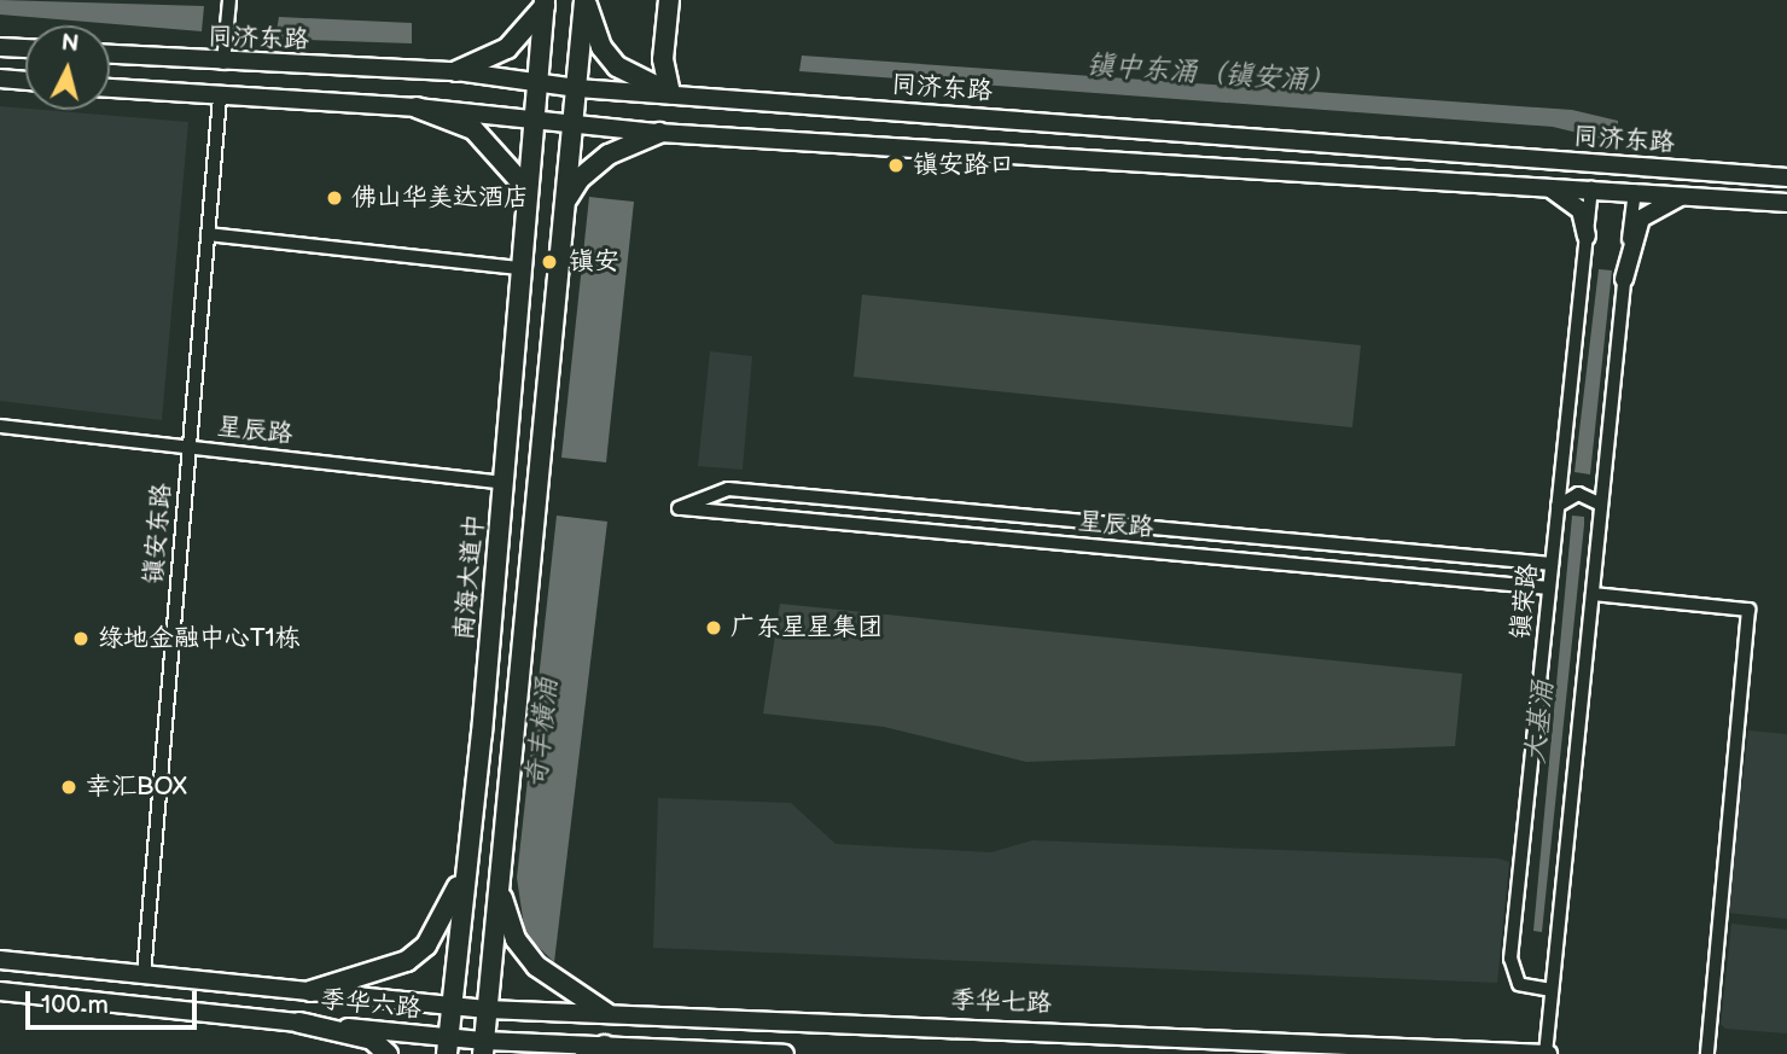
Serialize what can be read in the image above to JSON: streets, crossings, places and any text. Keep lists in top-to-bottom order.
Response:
{
  "streets": {
    "highway": ["南海大道中"],
    "main road": ["同济东路", "季华七路", "季华六路"],
    "street": ["星辰路", "镇安东路", "镇荣路"]
  },
  "crossings": [
    ["同济东路", "镇安东路"],
    ["同济东路", "南海大道中"],
    ["同济东路", "镇荣路"],
    ["星辰路", "镇安东路"],
    ["星辰路", "南海大道中"],
    ["星辰路", "镇荣路"],
    ["镇安东路", "季华六路"],
    ["南海大道中", "季华七路"],
    ["南海大道中", "季华六路"],
    ["季华七路", "季华六路"]
  ],
  "water": ["镇中东涌（镇安涌）", "大基涌", "奇丰横涌"],
  "places": [
    "镇安路口",
    "佛山华美达酒店",
    "镇安",
    "广东星星集团",
    "绿地金融中心T1栋",
    "幸汇BOX"
  ],
  "scale_bar": "100 m",
  "north": "top"
}
